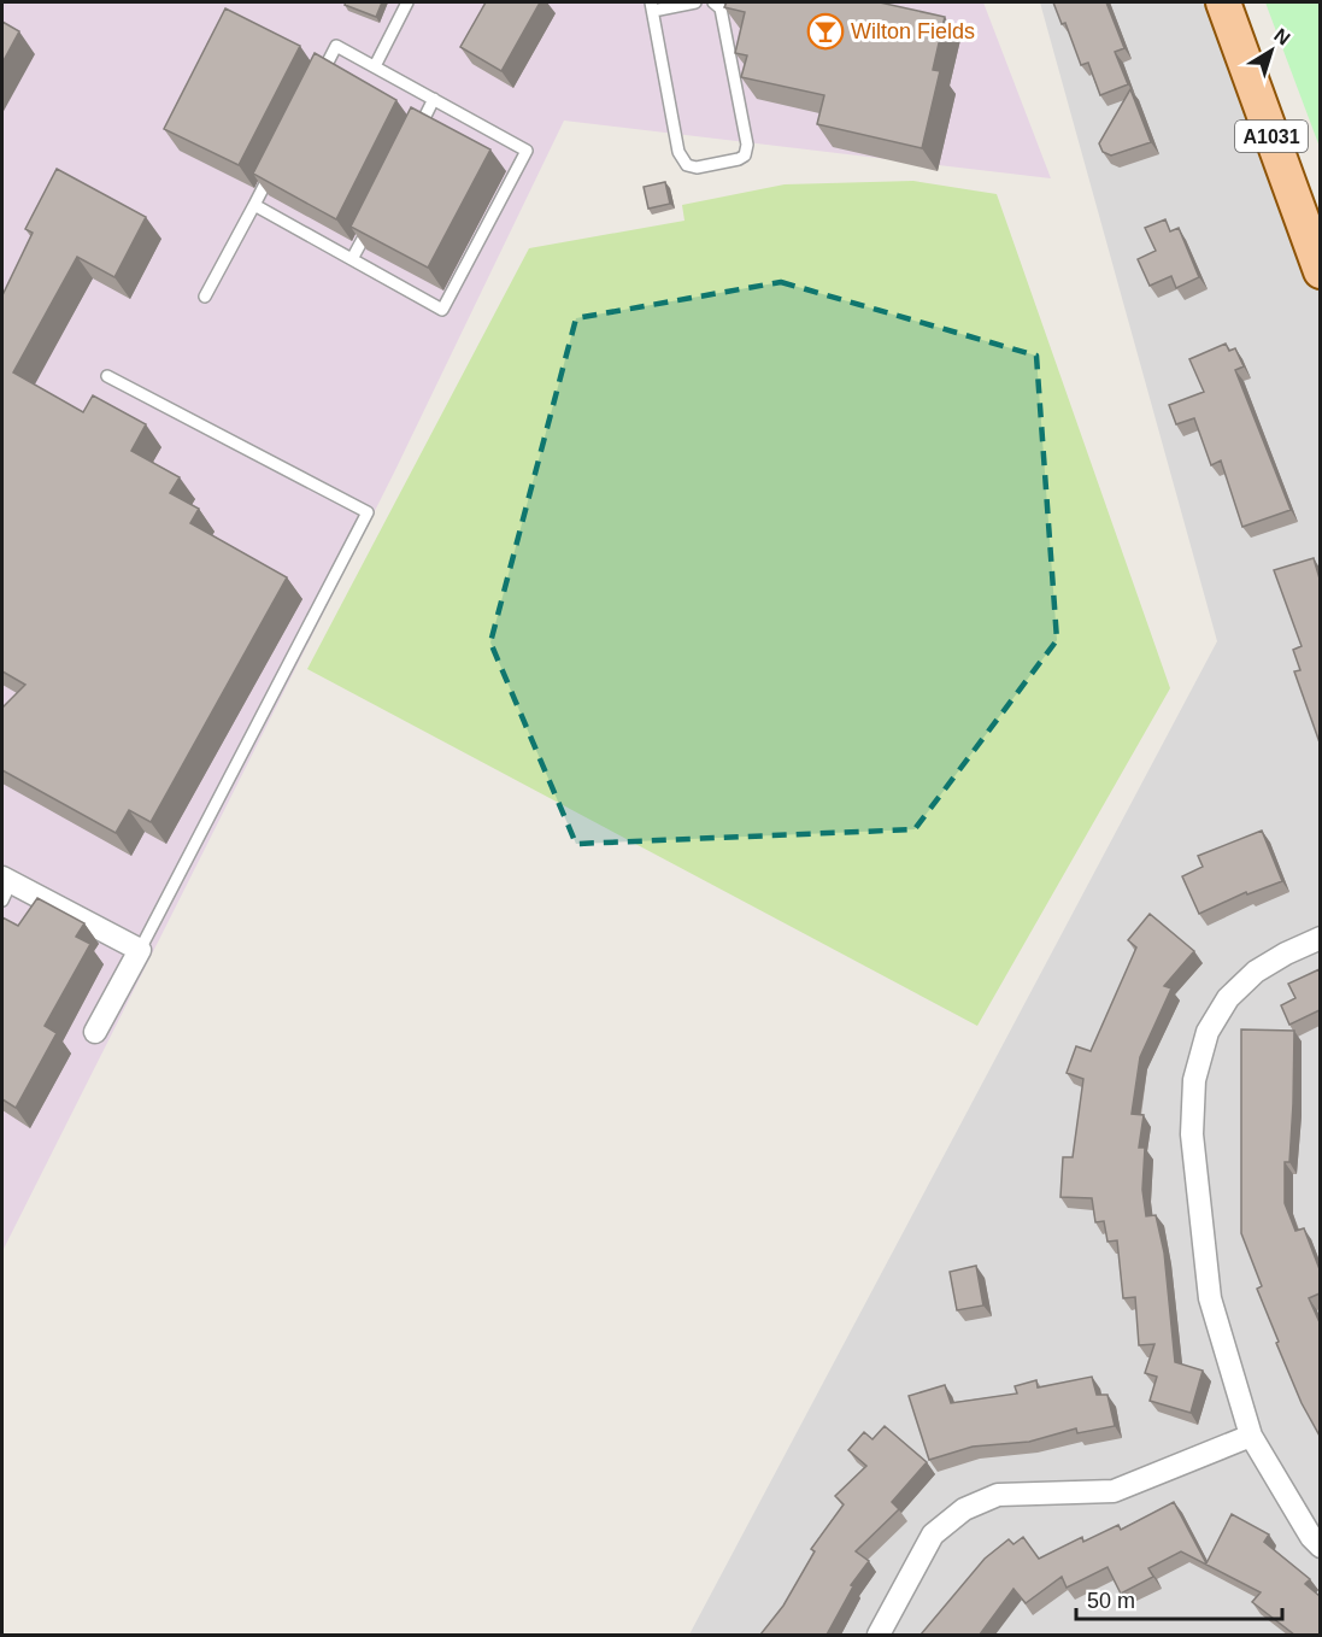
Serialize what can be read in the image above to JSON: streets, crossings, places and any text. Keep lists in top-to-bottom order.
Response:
{
  "streets": {
    "main road": ["A1031"]
  },
  "places": {
    "bar": ["Wilton Fields"]
  },
  "scale_bar": "50 m",
  "north": "top right"
}
